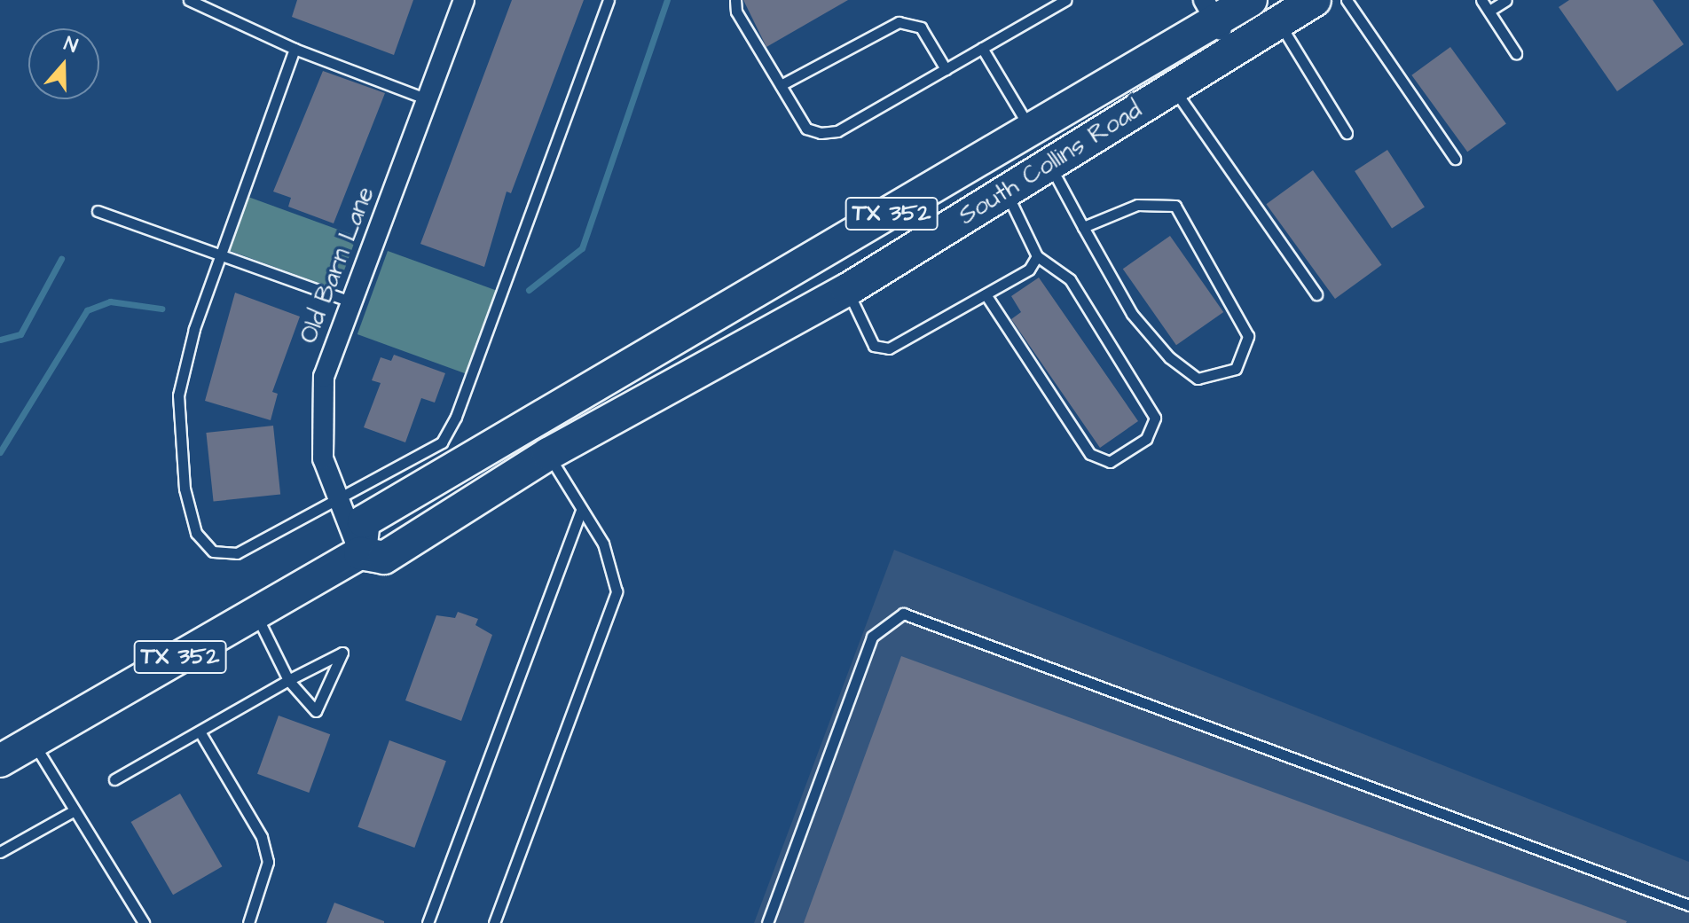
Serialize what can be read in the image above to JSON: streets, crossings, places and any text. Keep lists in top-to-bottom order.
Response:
{
  "streets": {
    "main road": ["South Collins Road", "TX 352"],
    "street": ["Old Barn Lane"]
  },
  "crossings": [
    ["South Collins Road", "TX 352"],
    ["TX 352", "Old Barn Lane"]
  ],
  "north": "top"
}
